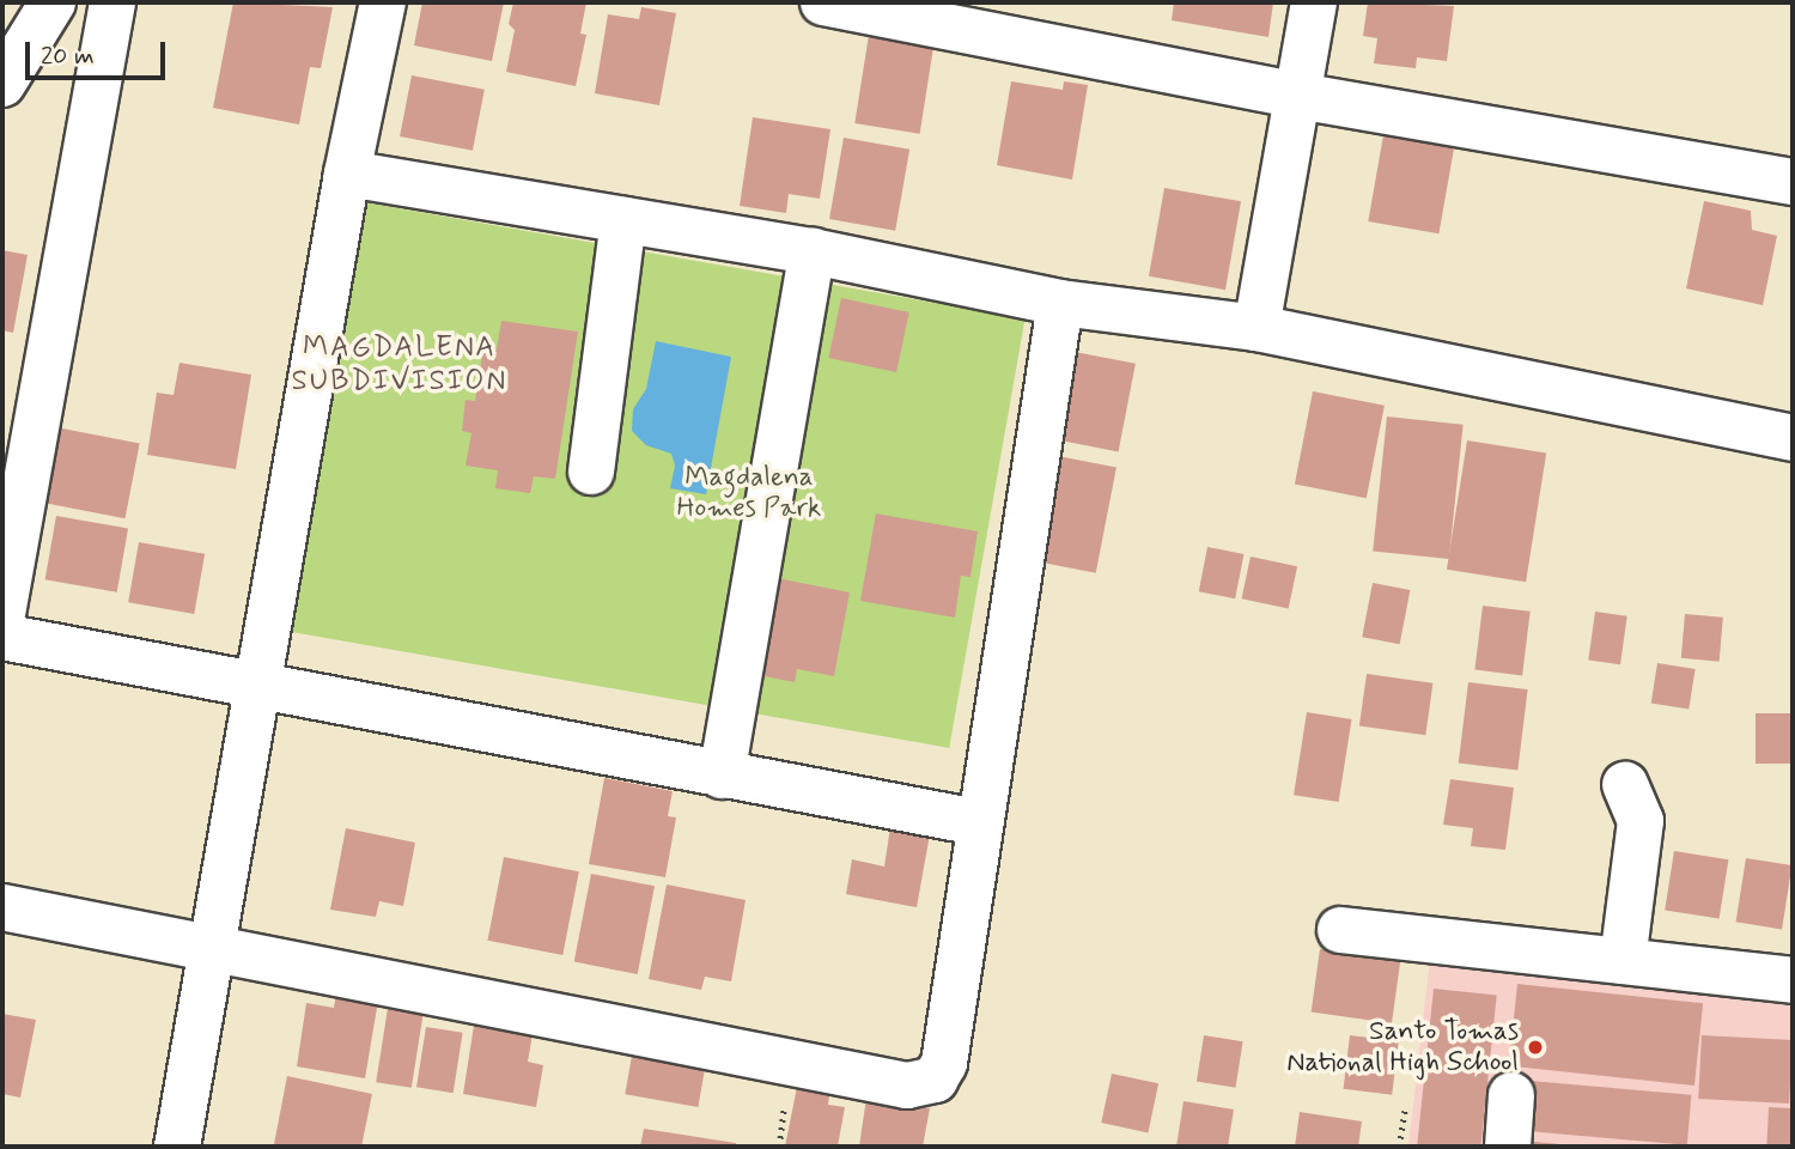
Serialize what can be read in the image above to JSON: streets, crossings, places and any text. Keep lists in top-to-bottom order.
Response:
{
  "districts": ["MAGDALENA SUBDIVISION"],
  "parks": ["Magdalena Homes Park"],
  "places": ["Santo Tomas National High School"],
  "scale_bar": "20 m"
}
